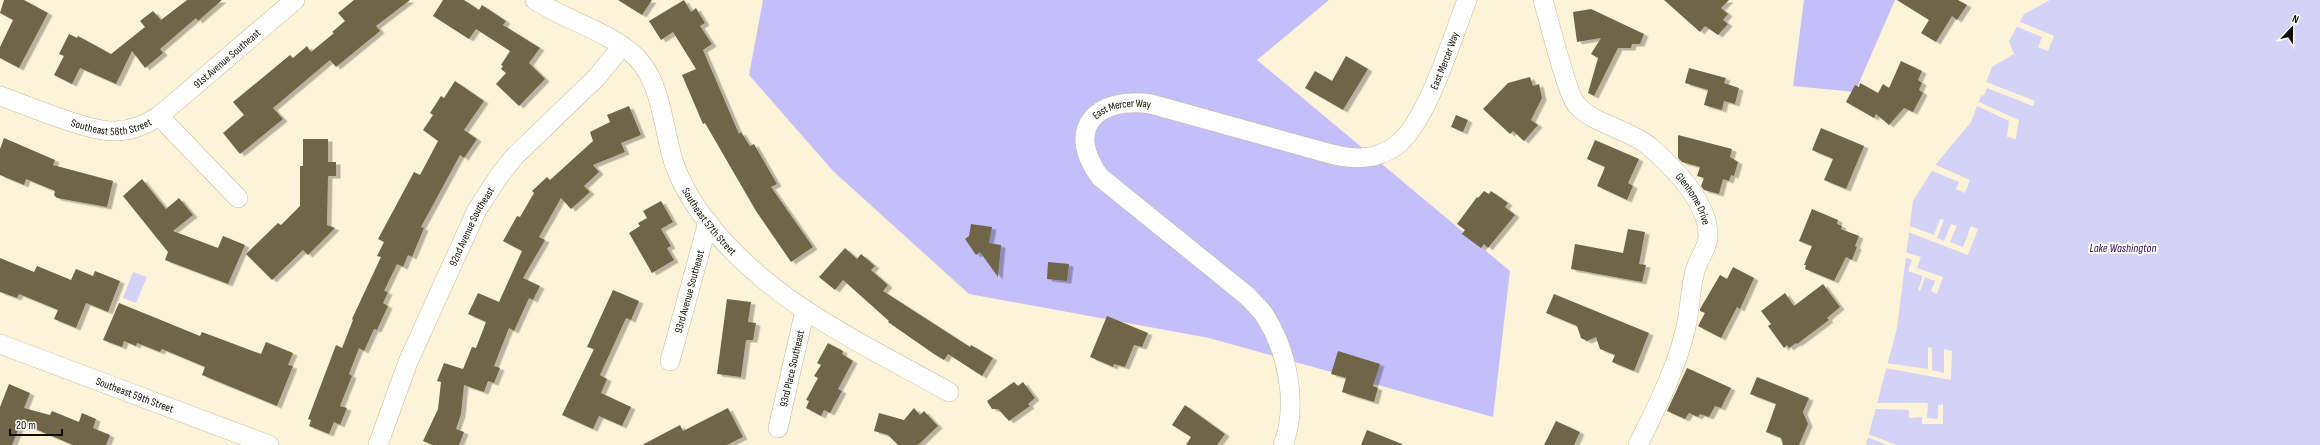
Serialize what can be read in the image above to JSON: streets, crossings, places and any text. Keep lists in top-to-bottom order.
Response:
{
  "streets": {
    "street": [
      "91st Avenue Southeast",
      "East Mercer Way",
      "Southeast 58th Street",
      "Glenhome Drive",
      "Southeast 57th Street",
      "92nd Avenue Southeast",
      "93rd Avenue Southeast",
      "93rd Place Southeast",
      "Southeast 59th Street"
    ]
  },
  "crossings": [
    ["91st Avenue Southeast", "Southeast 58th Street"],
    ["Southeast 57th Street", "92nd Avenue Southeast"],
    ["Southeast 57th Street", "93rd Avenue Southeast"],
    ["Southeast 57th Street", "93rd Place Southeast"]
  ],
  "water": ["Lake Washington"],
  "scale_bar": "20 m",
  "north": "top"
}
